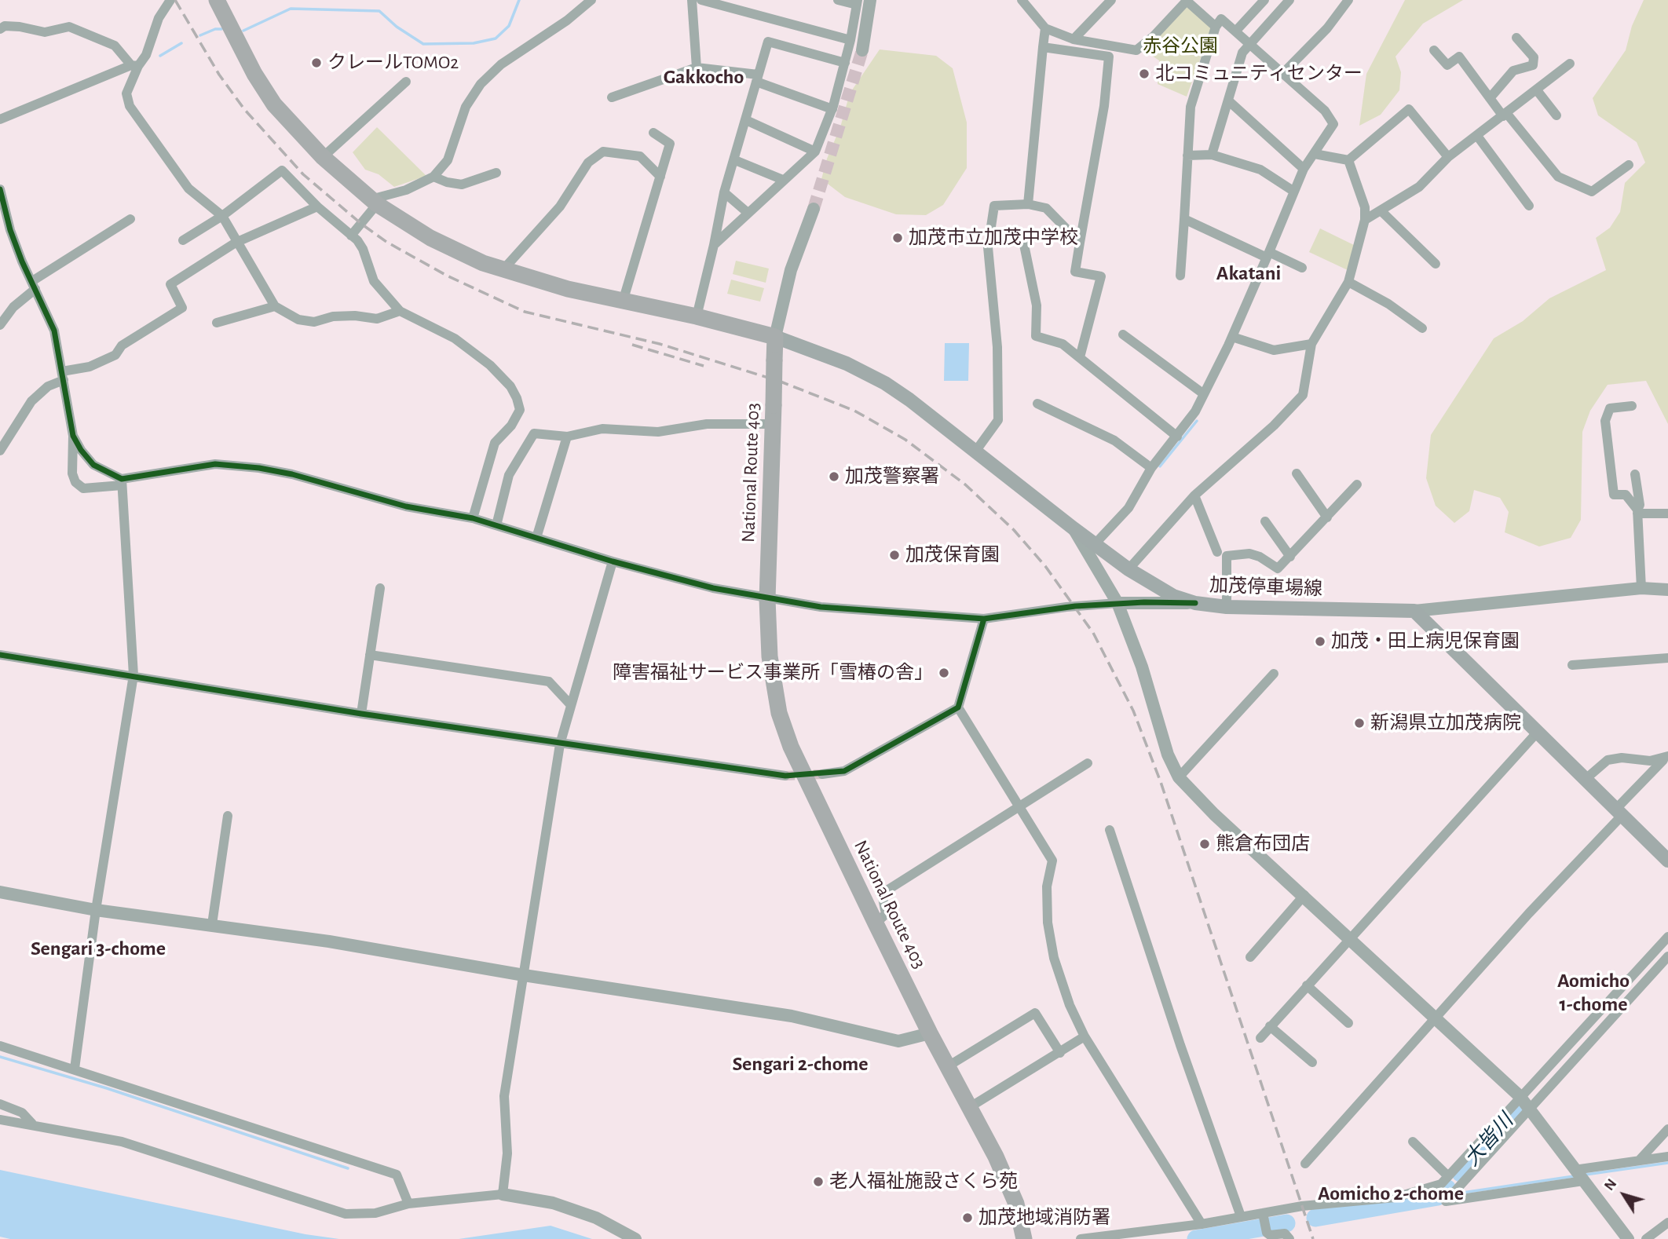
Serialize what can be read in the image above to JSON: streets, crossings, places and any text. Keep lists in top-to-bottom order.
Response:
{
  "streets": {
    "highway": ["National Route 403"],
    "main road": ["加茂停車場線"]
  },
  "crossings": [
    ["National Route 403", "加茂停車場線"]
  ],
  "districts": [
    "Gakkocho",
    "Akatani",
    "Sengari 3-chome",
    "Aomicho 1-chome",
    "Sengari 2-chome",
    "Aomicho 2-chome"
  ],
  "water": ["大皆川"],
  "parks": ["赤谷公園"],
  "places": [
    "クレールTOMO2",
    "北コミュニティセンター",
    "加茂市立加茂中学校",
    "加茂警察署",
    "加茂保育園",
    "加茂・田上病児保育園",
    "障害福祉サービス事業所「雪椿の舎」",
    "新潟県立加茂病院",
    "熊倉布団店",
    "老人福祉施設さくら苑",
    "加茂地域消防署"
  ],
  "north": "top left"
}
